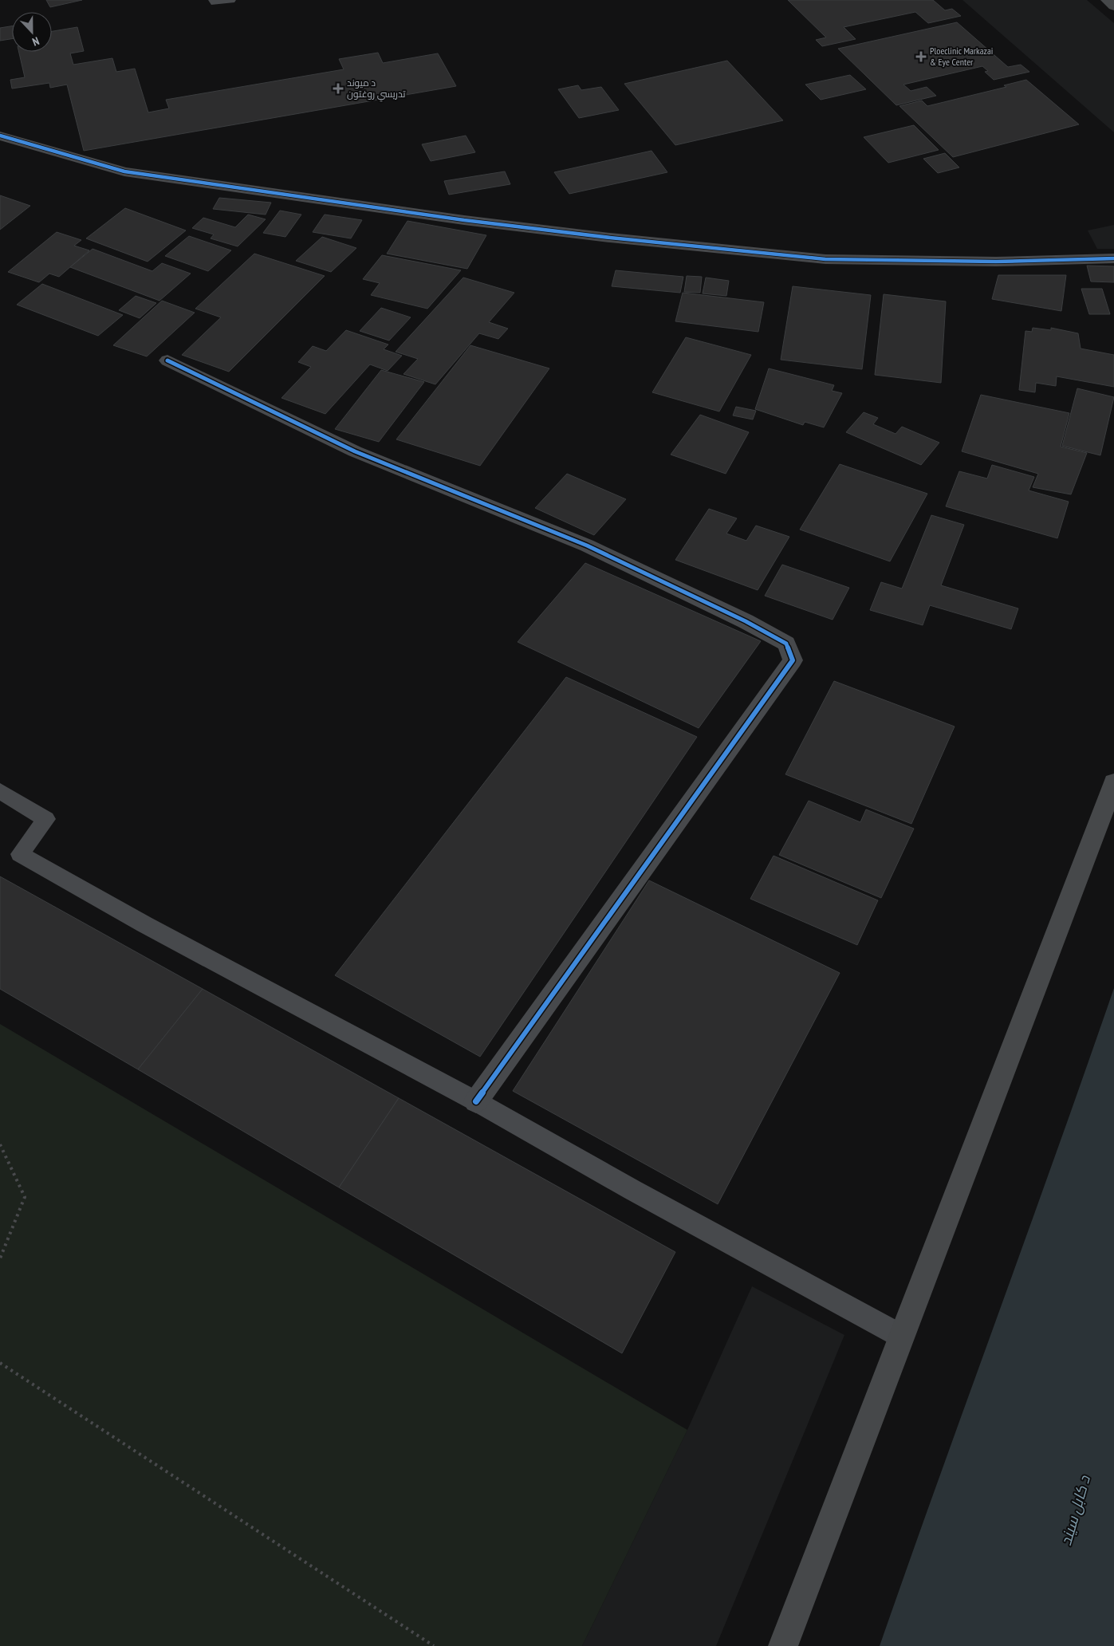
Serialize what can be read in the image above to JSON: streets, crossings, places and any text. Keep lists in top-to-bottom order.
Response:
{
  "water": ["د کابل سيند"],
  "places": {
    "health": ["Ploeclinic Markazai & Eye Center", "د میوند تدریسي روغتون"]
  },
  "north": "bottom"
}
